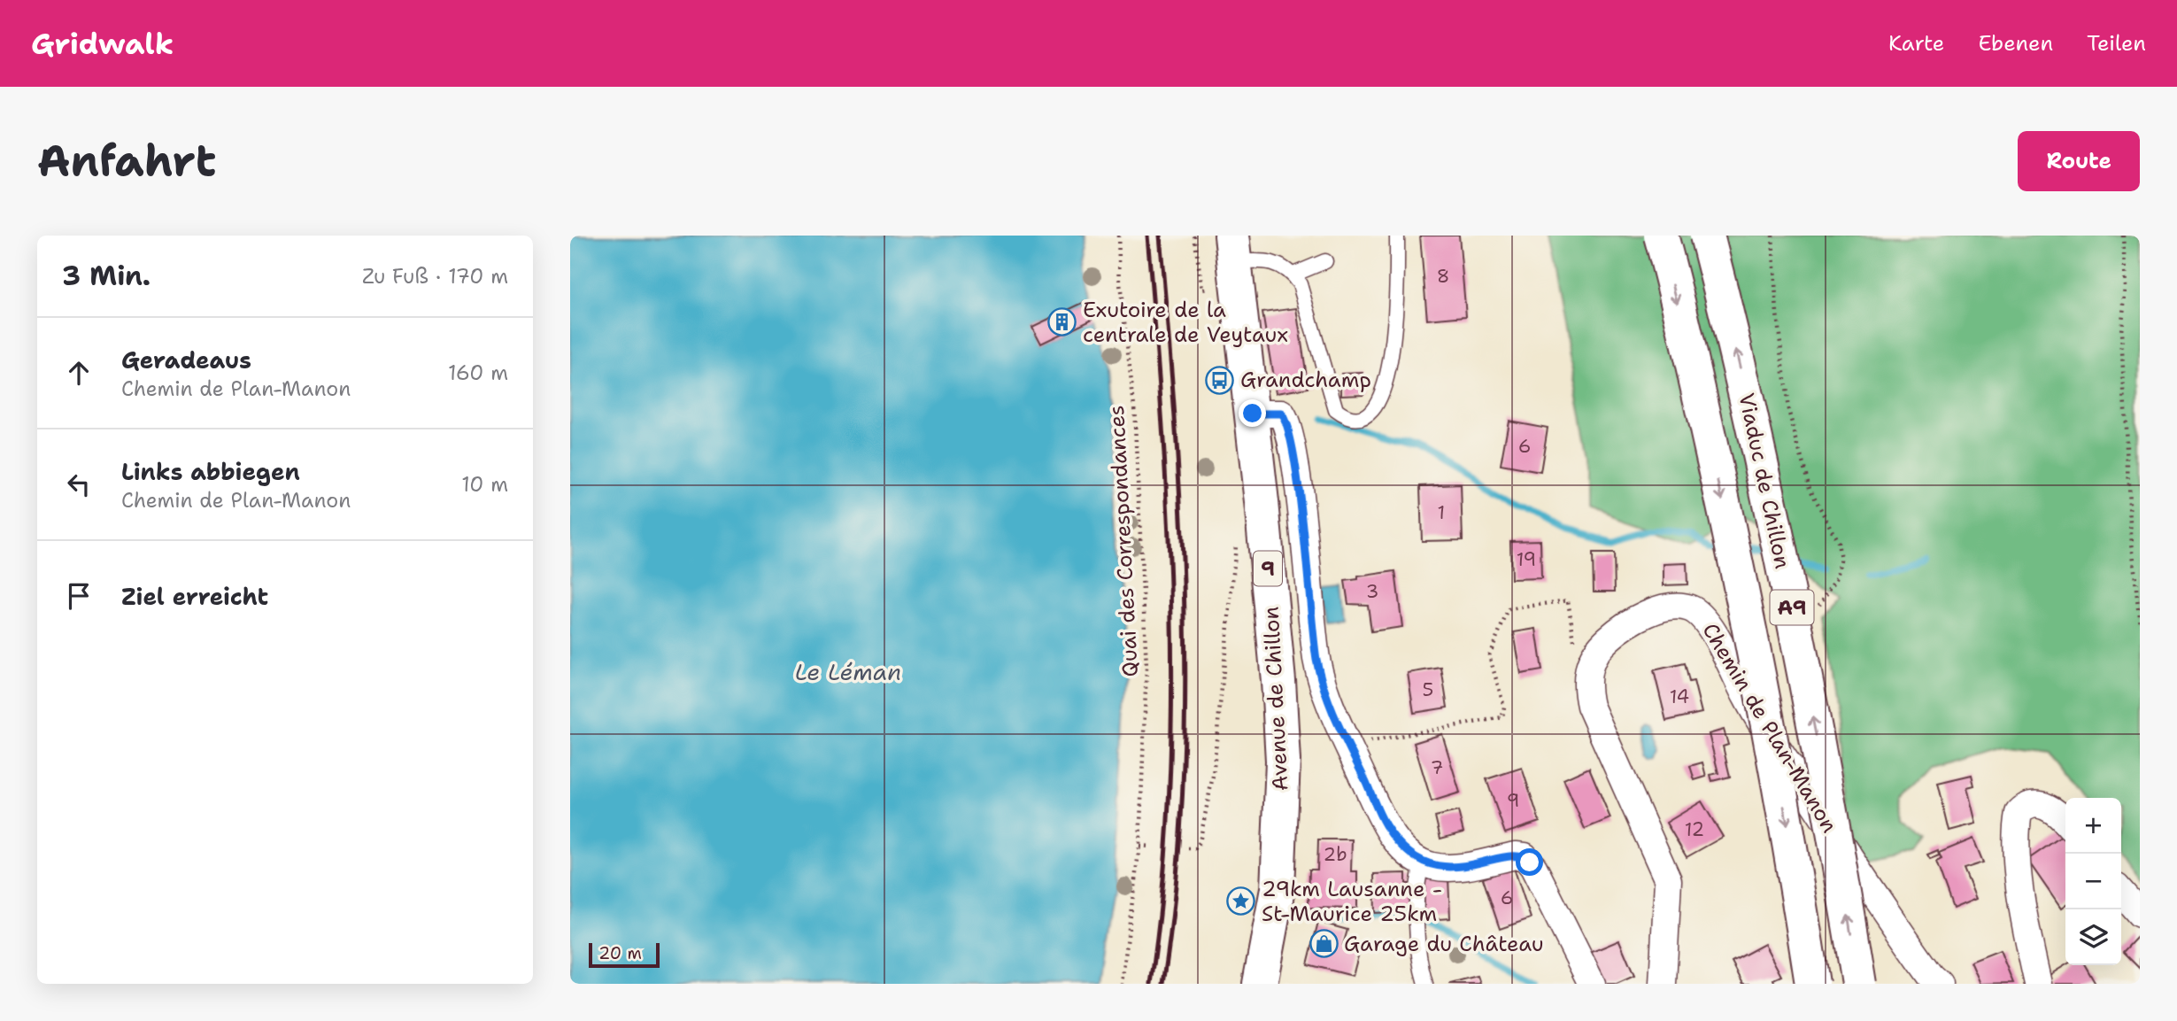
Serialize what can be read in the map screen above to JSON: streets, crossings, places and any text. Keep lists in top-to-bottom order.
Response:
{
  "streets": {
    "main road": [
      "Viaduc de Chillon",
      "9",
      "A9",
      "Avenue de Chillon"
    ],
    "street": ["Chemin de Plan-Manon"],
    "path": ["Quai des Correspondances"]
  },
  "water": ["Le Léman"],
  "places": {
    "building": ["Exutoire de la centrale de Veytaux"],
    "bus stop": ["Grandchamp"],
    "place": ["29km Lausanne - St-Maurice 25km"],
    "shop": ["Garage du Château"]
  },
  "house_numbers": [
    "8",
    "6",
    "1",
    "19",
    "3",
    "5",
    "14",
    "7",
    "9",
    "12",
    "2b",
    "6"
  ],
  "scale_bar": "20 m",
  "page": {
    "header": "Gridwalk",
    "nav": ["Karte", "Ebenen", "Teilen"],
    "buttons": "Route",
    "title": "Anfahrt",
    "heading": ["3 Min.", "Zu Fuß · 170 m"],
    "list": [
      ["Geradeaus", "Chemin de Plan-Manon", "160 m"],
      ["Links abbiegen", "Chemin de Plan-Manon", "10 m"],
      "Ziel erreicht"
    ],
    "map_buttons": ["+", "−"],
    "scale": "20 m"
  }
}
